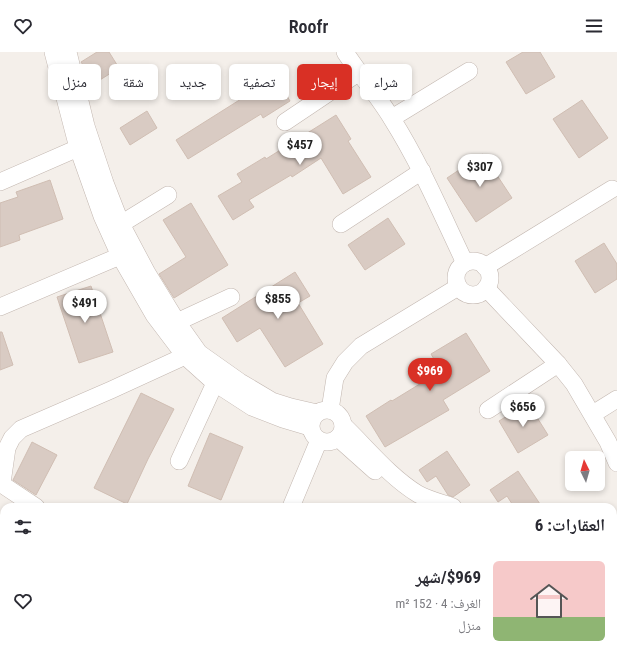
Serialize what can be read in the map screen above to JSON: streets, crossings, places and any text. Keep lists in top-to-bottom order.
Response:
{
  "north": "top",
  "page": {
    "header": "Roofr",
    "chip": [
      "شراء",
      "إيجار",
      "تصفية",
      "جديد",
      "شقة",
      "منزل"
    ],
    "price": [
      "$457",
      "$307",
      "$855",
      "$491",
      "$969",
      "$656"
    ],
    "heading": "العقارات: 6",
    "list": [
      {
        "name": "$969/شهر",
        "note": "الغرف: 4 · 152 m² · منزل"
      }
    ]
  }
}
